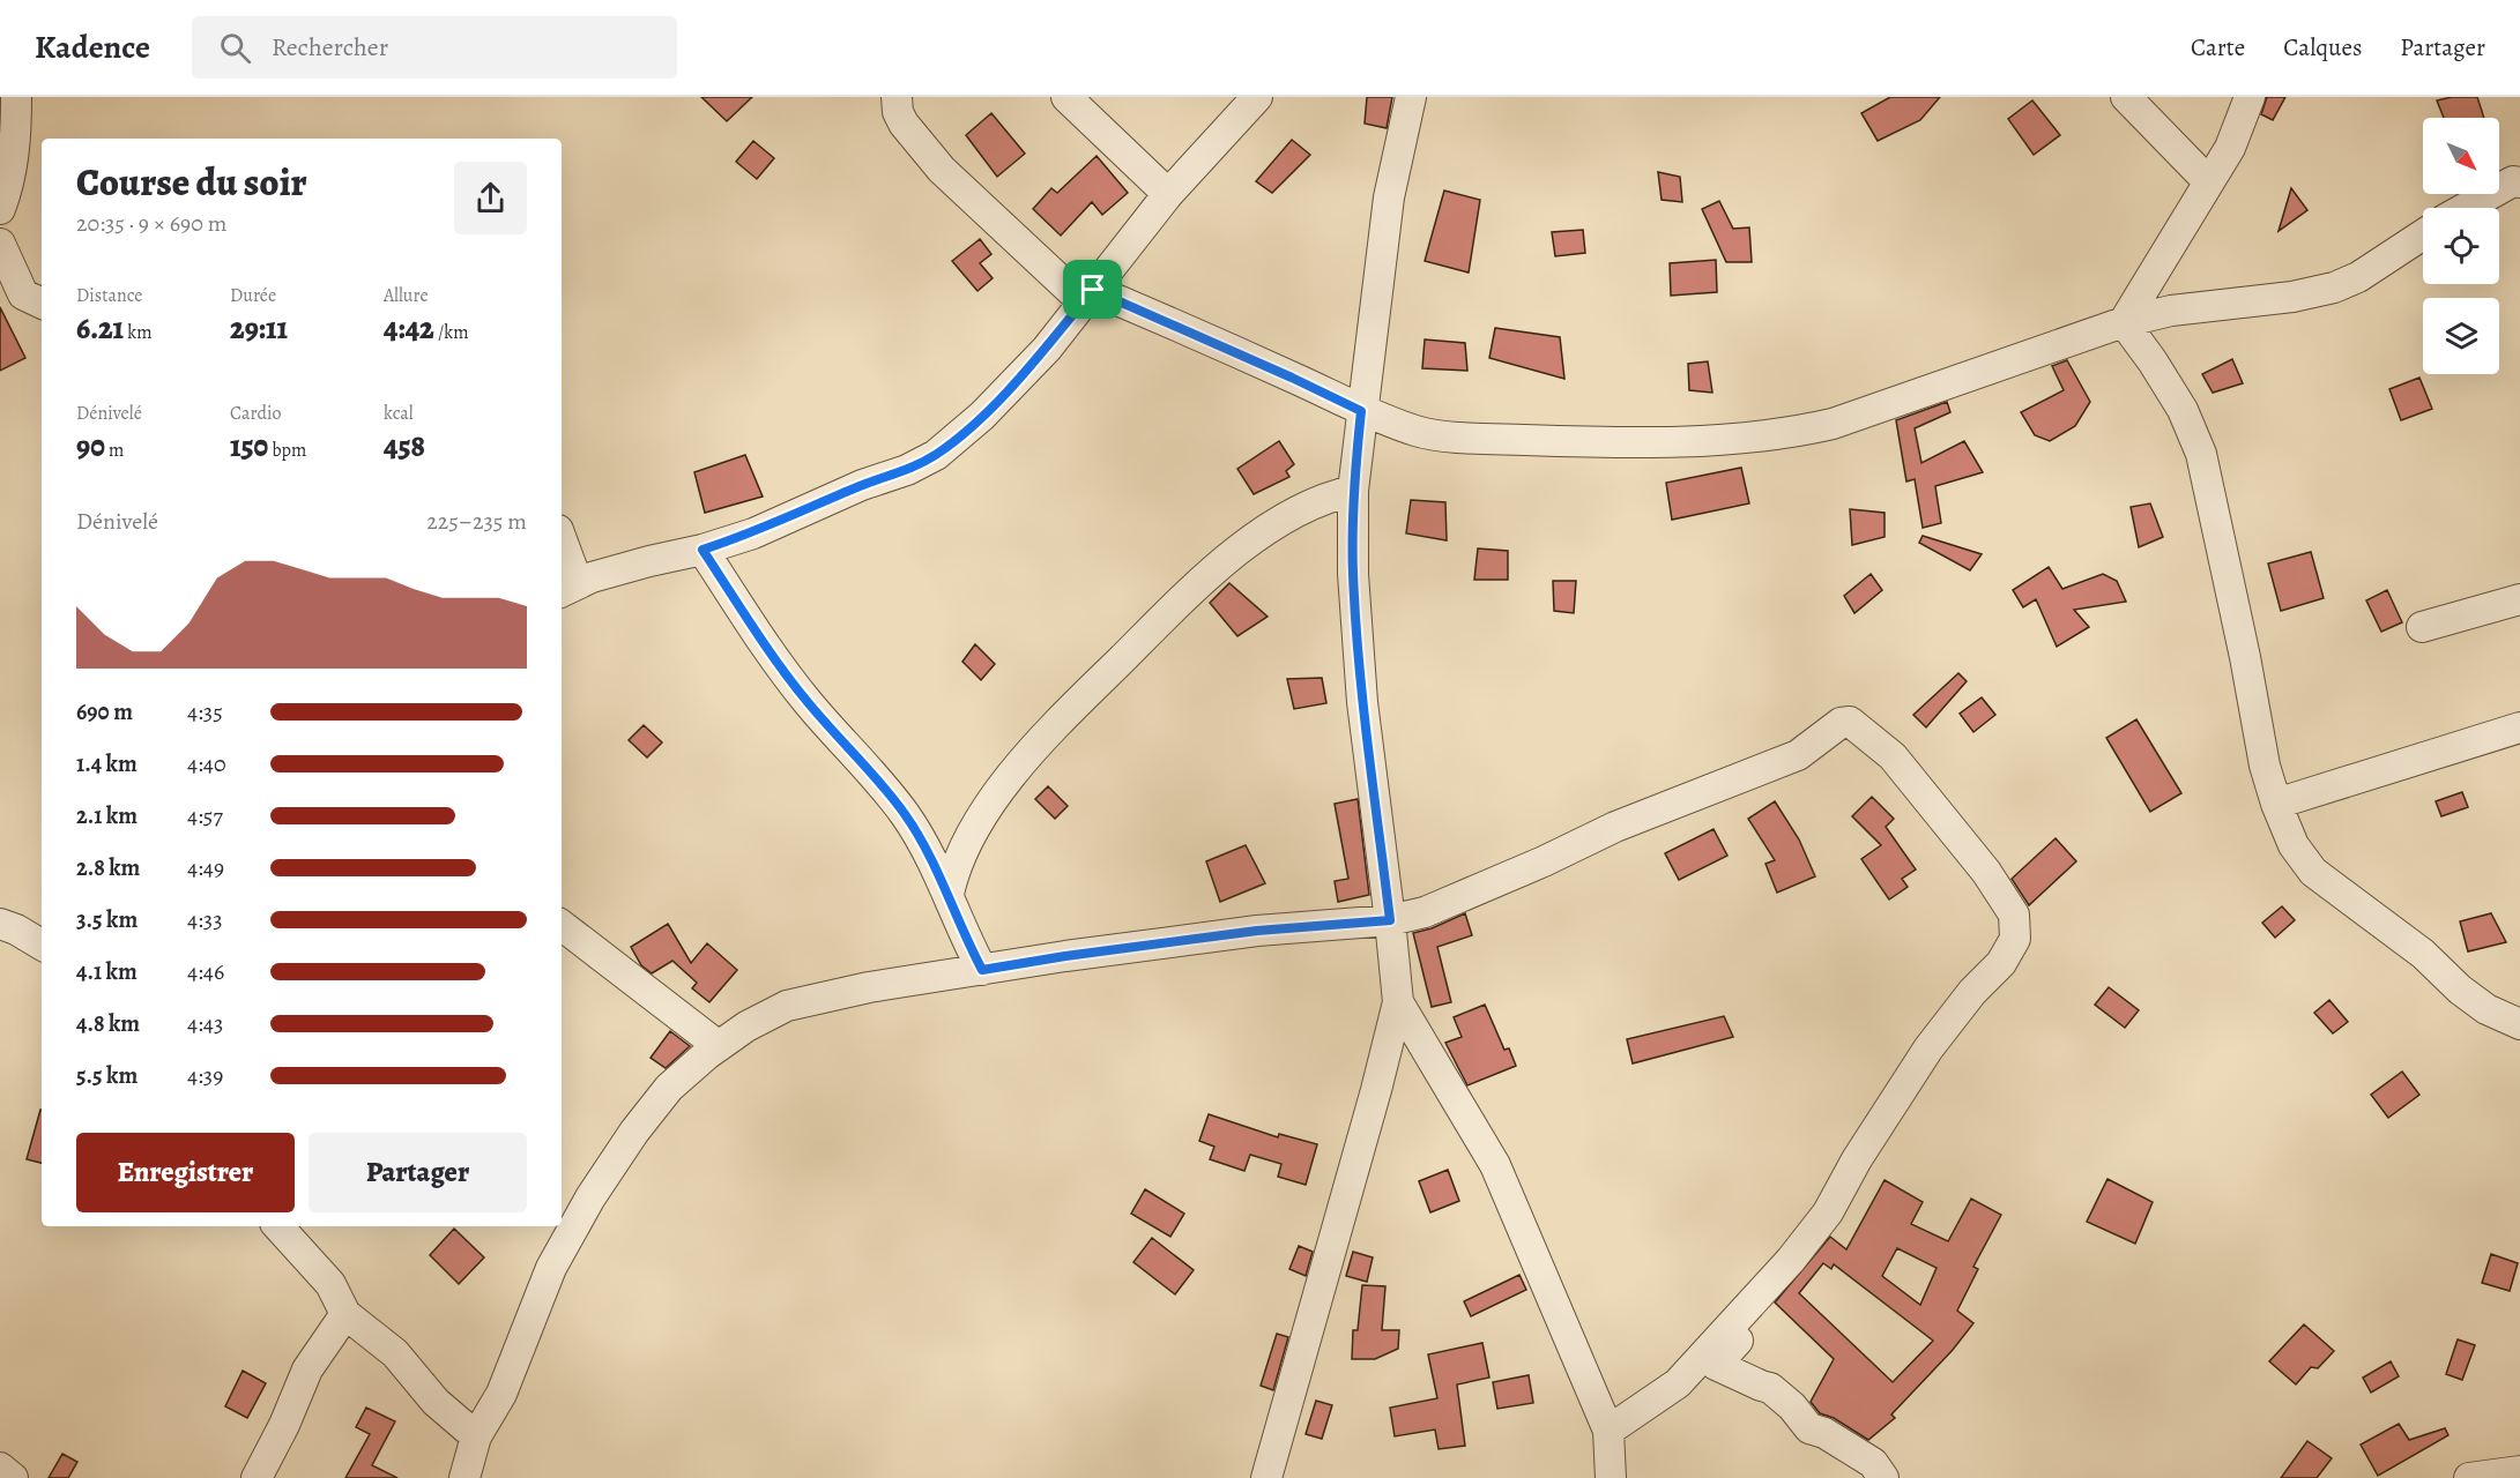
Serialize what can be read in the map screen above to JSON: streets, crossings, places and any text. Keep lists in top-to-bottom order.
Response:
{
  "north": "bottom right",
  "page": {
    "header": "Kadence",
    "search": "Rechercher",
    "nav": ["Carte", "Calques", "Partager"],
    "heading": ["Course du soir", "20:35 · 9 × 690 m"],
    "stats": [
      ["Distance", "6.21 km"],
      ["Durée", "29:11"],
      ["Allure", "4:42 /km"],
      ["Dénivelé", "90 m"],
      ["Cardio", "150 bpm"],
      ["kcal", "458"]
    ],
    "chart": ["Dénivelé", "225–235 m"],
    "list": [
      {
        "name": "690 m",
        "note": "4:35"
      },
      {
        "name": "1.4 km",
        "note": "4:40"
      },
      {
        "name": "2.1 km",
        "note": "4:57"
      },
      {
        "name": "2.8 km",
        "note": "4:49"
      },
      {
        "name": "3.5 km",
        "note": "4:33"
      },
      {
        "name": "4.1 km",
        "note": "4:46"
      },
      {
        "name": "4.8 km",
        "note": "4:43"
      },
      {
        "name": "5.5 km",
        "note": "4:39"
      }
    ],
    "buttons": ["Enregistrer", "Partager"]
  }
}
